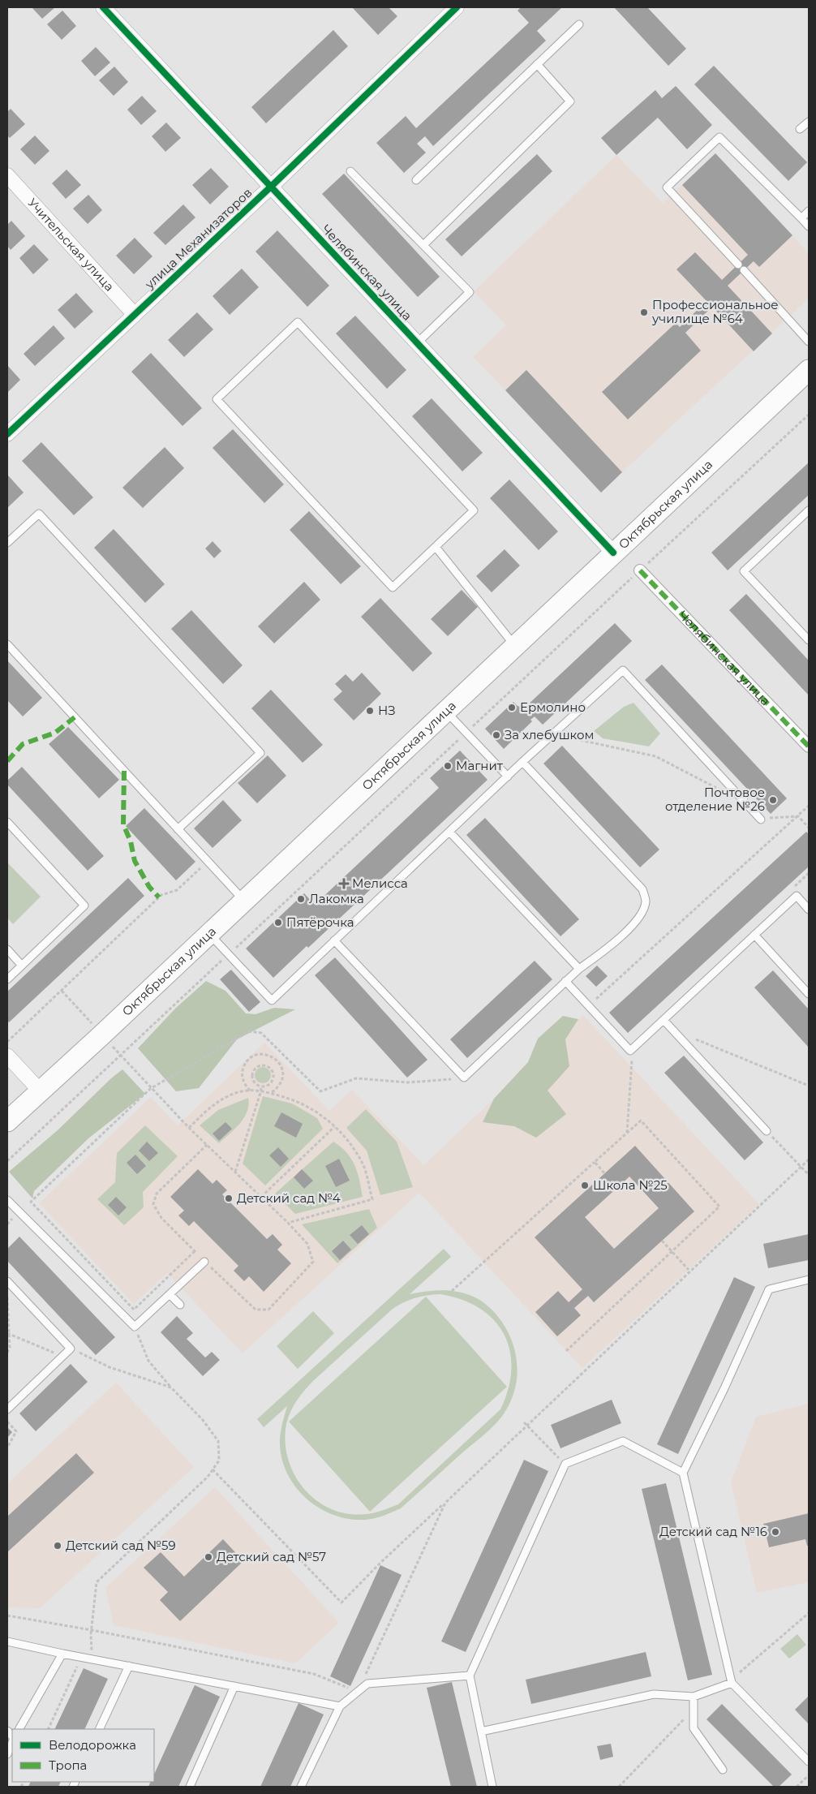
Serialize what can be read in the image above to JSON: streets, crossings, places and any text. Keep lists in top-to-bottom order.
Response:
{
  "streets": {
    "main road": ["Октябрьская улица"],
    "street": ["улица Механизаторов", "Учительская улица", "Челябинская улица"]
  },
  "crossings": [
    ["улица Механизаторов", "Учительская улица"],
    ["улица Механизаторов", "Челябинская улица"],
    ["Челябинская улица", "Октябрьская улица"]
  ],
  "places": {
    "other": [
      "Профессиональное училище №64",
      "Ермолино",
      "НЗ",
      "За хлебушком",
      "Магнит",
      "Почтовое отделение №26",
      "Лакомка",
      "Пятёрочка",
      "Школа №25",
      "Детский сад №4",
      "Детский сад №16",
      "Детский сад №59",
      "Детский сад №57"
    ],
    "health": ["Мелисса"]
  },
  "legend": ["Велодорожка", "Тропа"]
}
